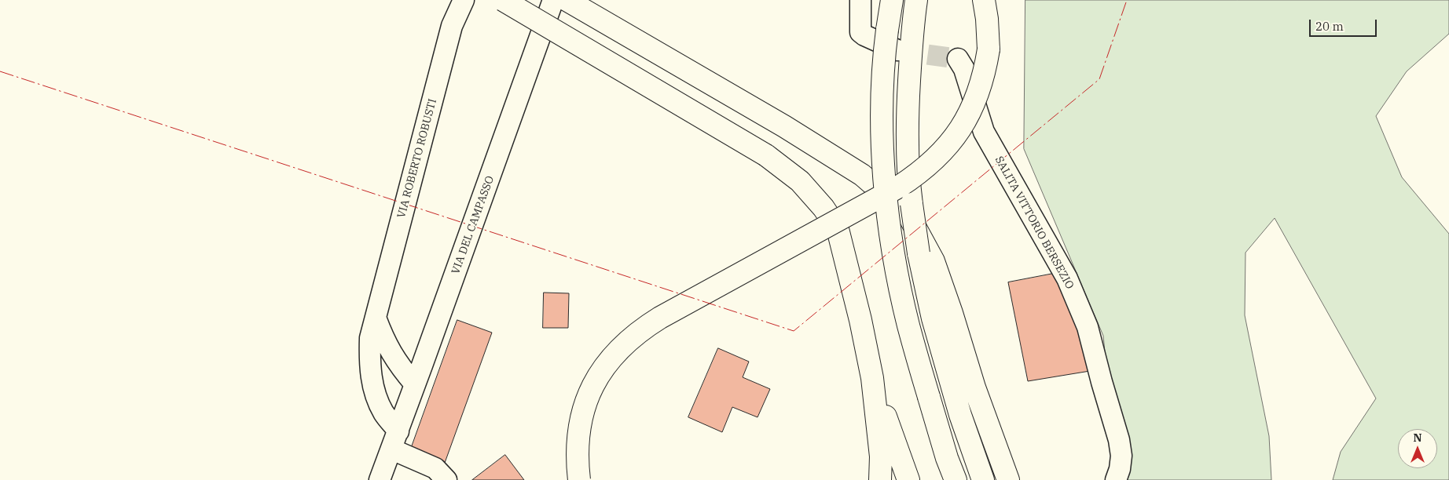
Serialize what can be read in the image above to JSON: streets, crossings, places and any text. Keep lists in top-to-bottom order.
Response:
{
  "streets": {
    "street": ["VIA ROBERTO ROBUSTI", "SALITA VITTORIO BERSEZIO", "VIA DEL CAMPASSO"]
  },
  "crossings": [
    ["VIA ROBERTO ROBUSTI", "VIA DEL CAMPASSO"]
  ],
  "scale_bar": "20 m",
  "north": "top"
}
